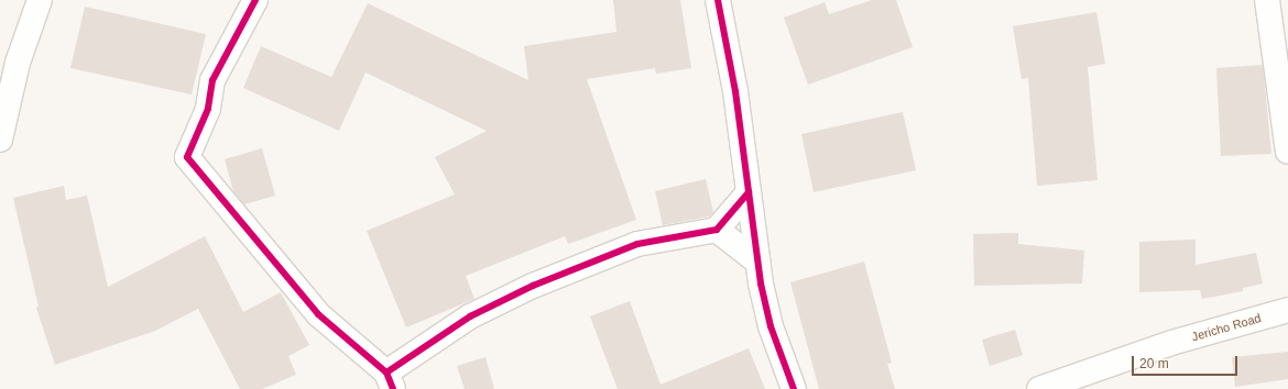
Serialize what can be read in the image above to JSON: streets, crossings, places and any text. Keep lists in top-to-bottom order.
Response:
{
  "streets": {
    "street": ["Jericho Road"]
  },
  "scale_bar": "20 m"
}
